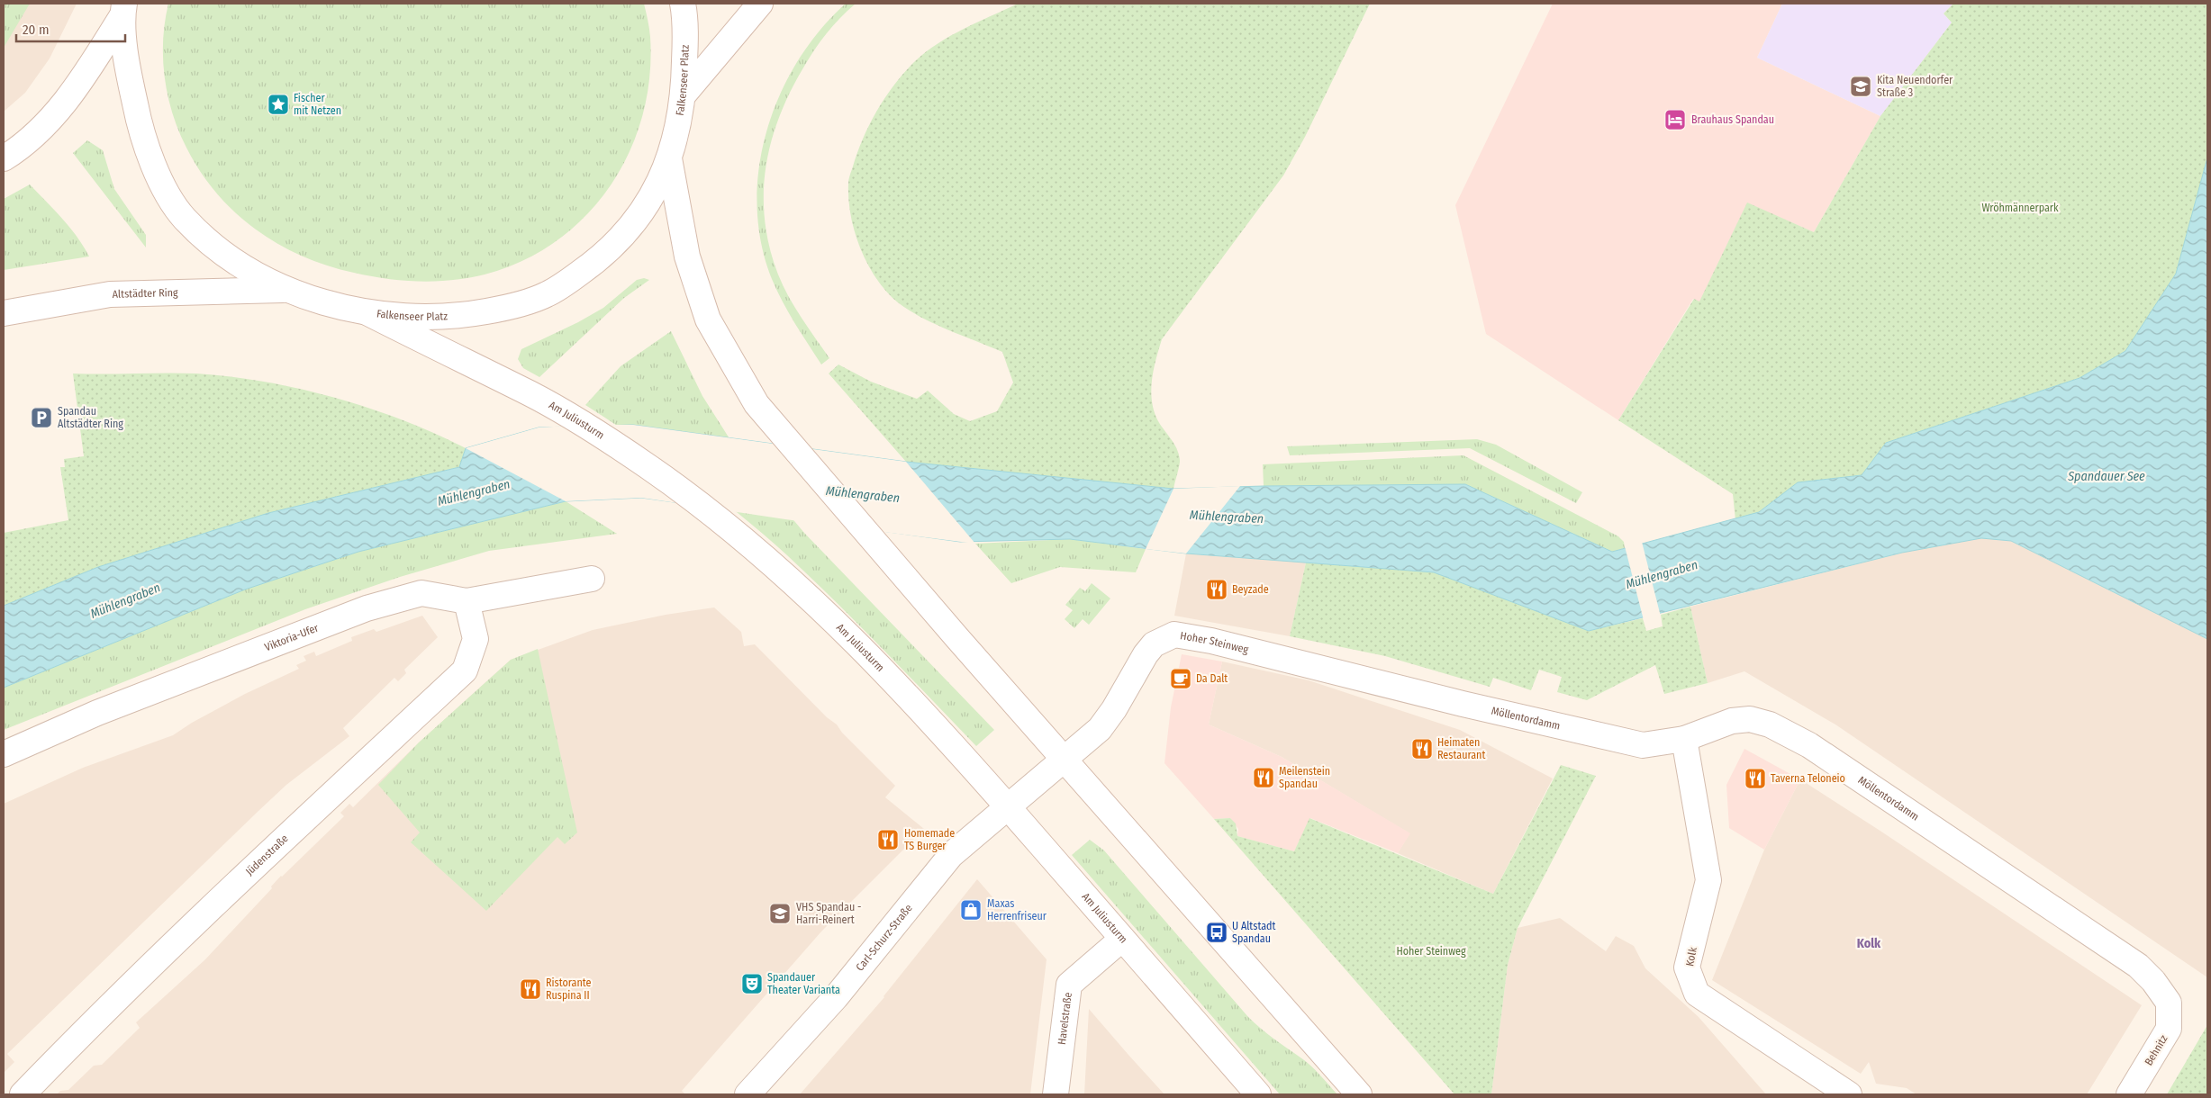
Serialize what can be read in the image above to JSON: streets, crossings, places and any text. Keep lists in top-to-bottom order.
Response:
{
  "streets": {
    "main road": [
      "Falkenseer Platz",
      "Altstädter Ring",
      "Am Juliusturm",
      "Viktoria-Ufer",
      "Hoher Steinweg",
      "Möllentordamm",
      "Jüdenstraße",
      "Carl-Schurz-Straße",
      "Kolk",
      "Havelstraße",
      "Behnitz"
    ]
  },
  "crossings": [
    ["Falkenseer Platz", "Altstädter Ring"],
    ["Falkenseer Platz", "Am Juliusturm"],
    ["Am Juliusturm", "Hoher Steinweg"],
    ["Am Juliusturm", "Carl-Schurz-Straße"],
    ["Am Juliusturm", "Havelstraße"],
    ["Viktoria-Ufer", "Jüdenstraße"],
    ["Hoher Steinweg", "Möllentordamm"],
    ["Hoher Steinweg", "Carl-Schurz-Straße"],
    ["Möllentordamm", "Kolk"],
    ["Möllentordamm", "Behnitz"]
  ],
  "districts": ["Kolk"],
  "water": ["Spandauer See", "Mühlengraben"],
  "parks": ["Wröhmännerpark", "Hoher Steinweg"],
  "places": {
    "school or university": ["Kita Neuendorfer Straße 3", "VHS Spandau - Harri-Reinert"],
    "place": ["Fischer mit Netzen"],
    "hotel": ["Brauhaus Spandau"],
    "parking": ["Spandau Altstädter Ring"],
    "restaurant": [
      "Beyzade",
      "Heimaten Restaurant",
      "Meilenstein Spandau",
      "Taverna Teloneio",
      "Homemade TS Burger",
      "Ristorante Ruspina II"
    ],
    "cafe": ["Da Dalt"],
    "shop": ["Maxas Herrenfriseur"],
    "bus stop": ["U Altstadt Spandau"],
    "theatre": ["Spandauer Theater Varianta"]
  },
  "scale_bar": "20 m"
}
